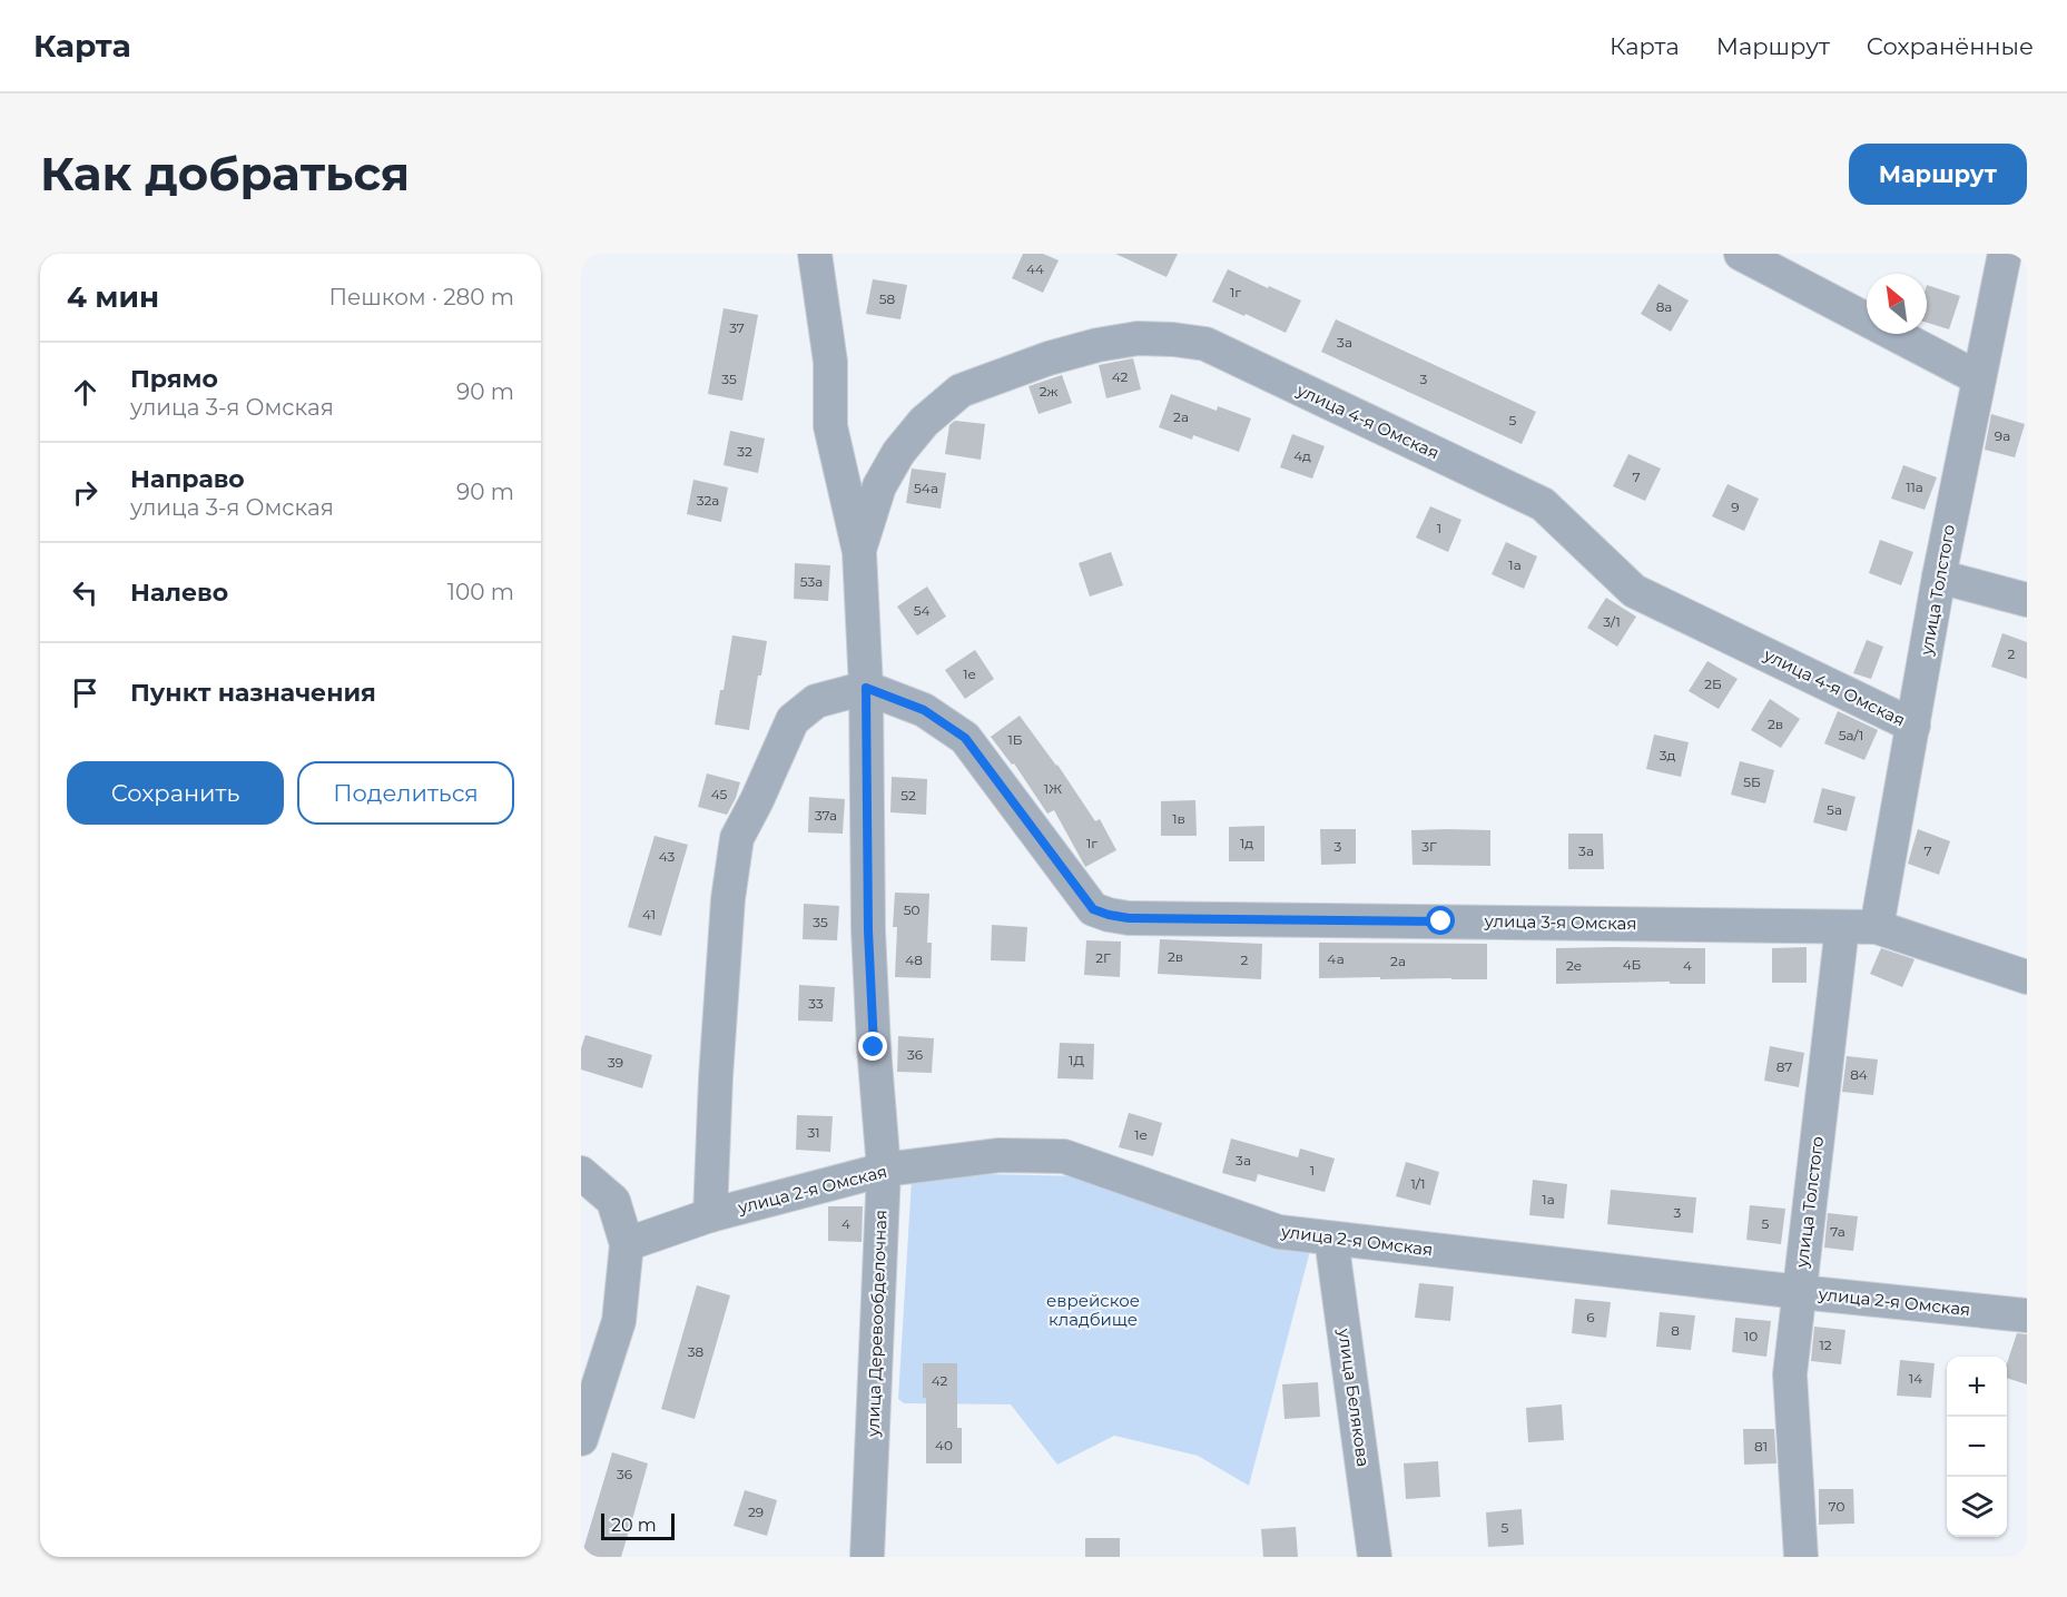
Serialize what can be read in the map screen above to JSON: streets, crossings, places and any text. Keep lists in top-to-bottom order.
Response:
{
  "streets": {
    "street": [
      "улица 4-я Омская",
      "улица Толстого",
      "улица 3-я Омская",
      "улица 2-я Омская",
      "улица Деревообделочная",
      "улица Белякова"
    ]
  },
  "crossings": [
    ["улица 4-я Омская", "улица Толстого"],
    ["улица 4-я Омская", "улица Деревообделочная"],
    ["улица Толстого", "улица 3-я Омская"],
    ["улица Толстого", "улица 2-я Омская"],
    ["улица 3-я Омская", "улица Деревообделочная"],
    ["улица 2-я Омская", "улица Деревообделочная"],
    ["улица 2-я Омская", "улица Белякова"]
  ],
  "parks": ["еврейское кладбище"],
  "house_numbers": [
    "44",
    "1г",
    "58",
    "8а",
    "37",
    "3а",
    "42",
    "35",
    "3",
    "2ж",
    "2а",
    "5",
    "9а",
    "32",
    "4д",
    "7",
    "11а",
    "54а",
    "32а",
    "9",
    "1",
    "1а",
    "53а",
    "54",
    "3/1",
    "2",
    "1е",
    "2Б",
    "2в",
    "5а/1",
    "1Б",
    "3д",
    "5Б",
    "1Ж",
    "45",
    "52",
    "5а",
    "37а",
    "1в",
    "1г",
    "1д",
    "3",
    "3Г",
    "3а",
    "7",
    "43",
    "50",
    "41",
    "35",
    "2в",
    "2Г",
    "4а",
    "48",
    "2",
    "2а",
    "4Б",
    "2е",
    "4",
    "33",
    "36",
    "1Д",
    "39",
    "87",
    "84",
    "31",
    "1е",
    "3а",
    "1",
    "1/1",
    "1а",
    "3",
    "4",
    "5",
    "7а",
    "6",
    "8",
    "10",
    "12",
    "38",
    "14",
    "42",
    "40",
    "81",
    "36",
    "70",
    "29",
    "5"
  ],
  "scale_bar": "20 m",
  "north": "top left",
  "page": {
    "header": "Карта",
    "nav": ["Карта", "Маршрут", "Сохранённые"],
    "buttons": [
      "Маршрут",
      ["Сохранить", "Поделиться"]
    ],
    "title": "Как добраться",
    "heading": ["4 мин", "Пешком · 280 m"],
    "list": [
      ["Прямо", "улица 3-я Омская", "90 m"],
      ["Направо", "улица 3-я Омская", "90 m"],
      ["Налево", "100 m"],
      "Пункт назначения"
    ],
    "map_buttons": ["+", "−"],
    "scale": "20 m"
  }
}
